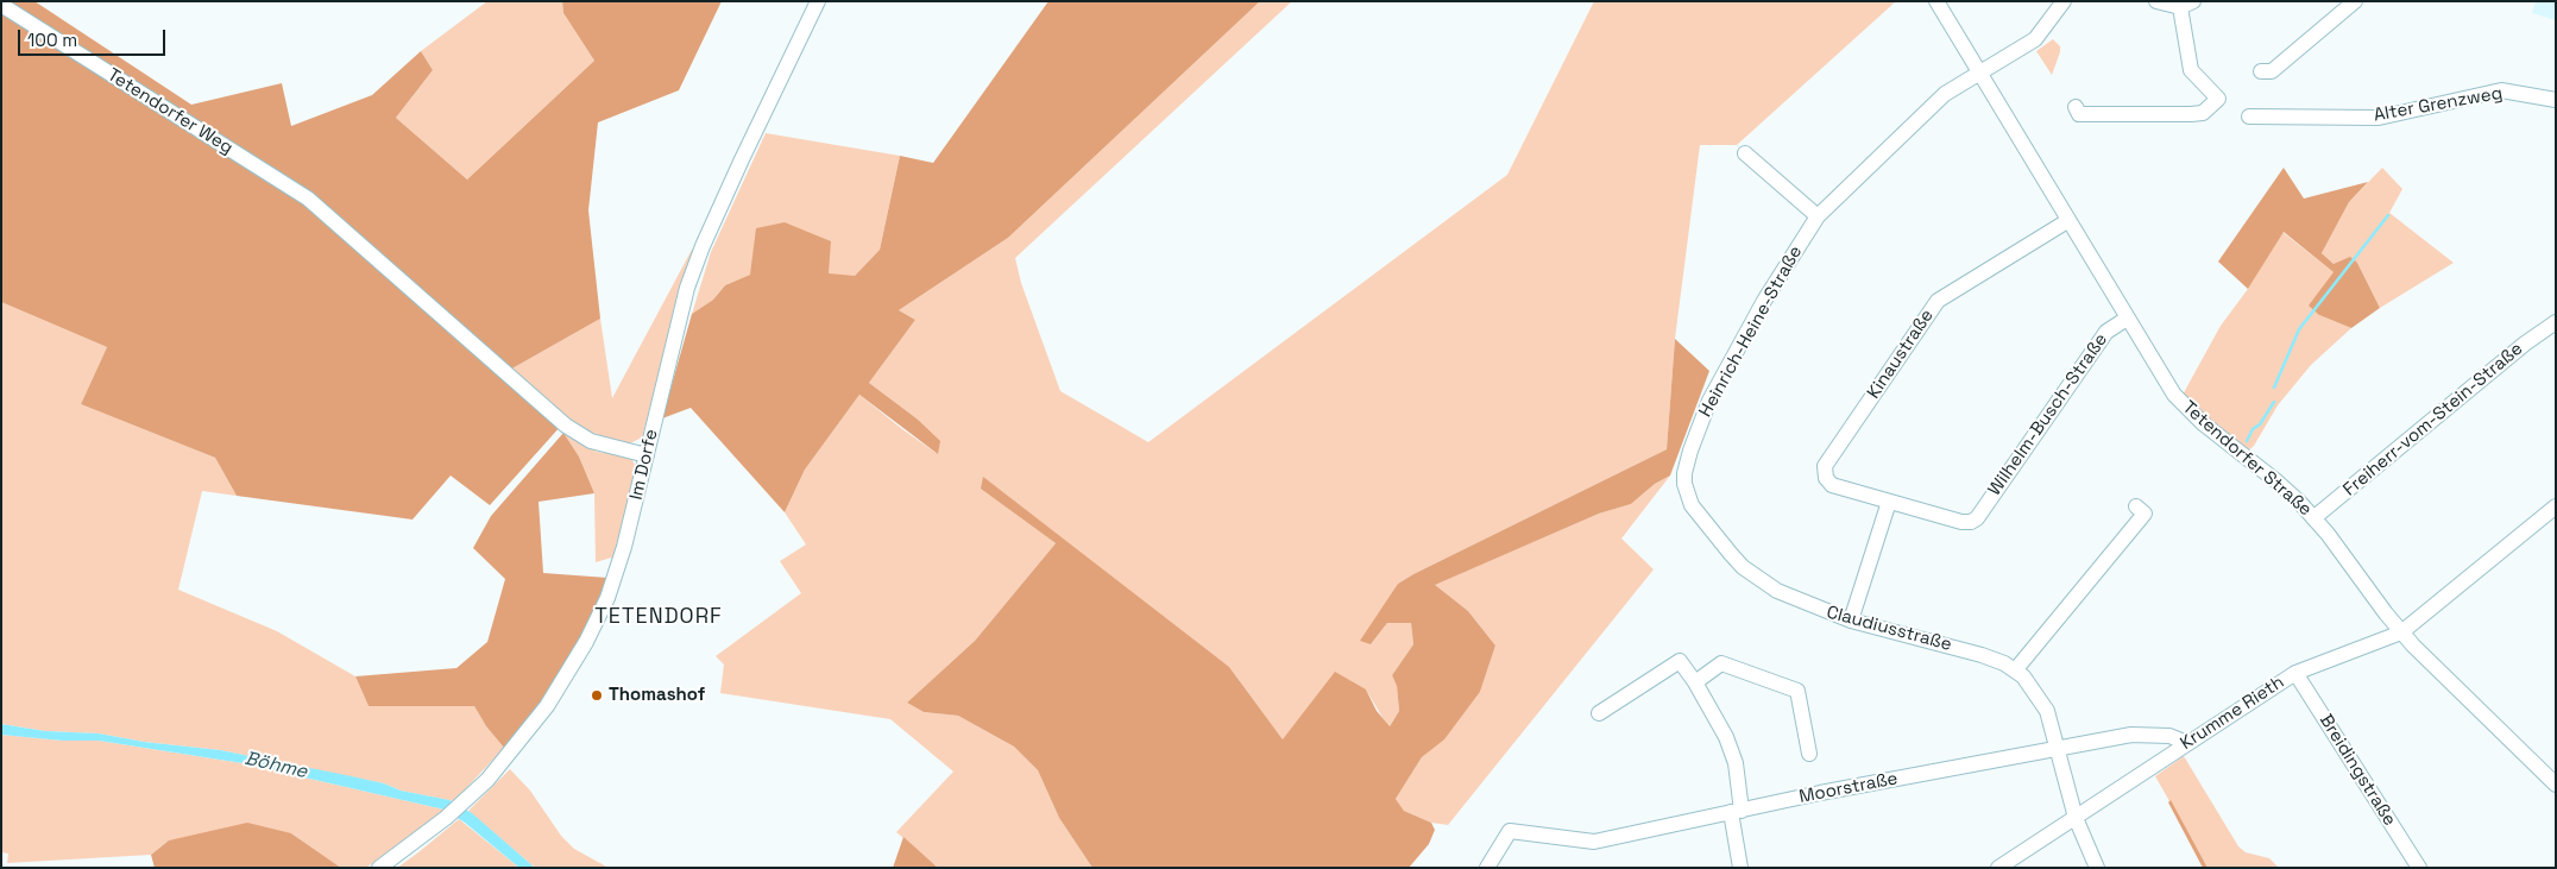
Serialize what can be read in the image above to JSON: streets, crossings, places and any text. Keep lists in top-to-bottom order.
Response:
{
  "streets": {
    "street": [
      "Alter Grenzweg",
      "Tetendorfer Weg",
      "Heinrich-Heine-Straße",
      "Kinaustraße",
      "Wilhelm-Busch-Straße",
      "Freiherr-vom-Stein-Straße",
      "Tetendorfer Straße",
      "Im Dorfe",
      "Claudiusstraße",
      "Krumme Rieth",
      "Breidingstraße",
      "Moorstraße"
    ]
  },
  "crossings": [
    ["Tetendorfer Weg", "Im Dorfe"],
    ["Heinrich-Heine-Straße", "Tetendorfer Straße"],
    ["Heinrich-Heine-Straße", "Claudiusstraße"],
    ["Kinaustraße", "Wilhelm-Busch-Straße"],
    ["Kinaustraße", "Tetendorfer Straße"],
    ["Wilhelm-Busch-Straße", "Tetendorfer Straße"],
    ["Freiherr-vom-Stein-Straße", "Tetendorfer Straße"],
    ["Tetendorfer Straße", "Krumme Rieth"],
    ["Claudiusstraße", "Krumme Rieth"],
    ["Claudiusstraße", "Moorstraße"],
    ["Krumme Rieth", "Breidingstraße"],
    ["Krumme Rieth", "Moorstraße"]
  ],
  "districts": ["TETENDORF"],
  "water": ["Böhme"],
  "places": ["Thomashof"],
  "scale_bar": "100 m"
}
